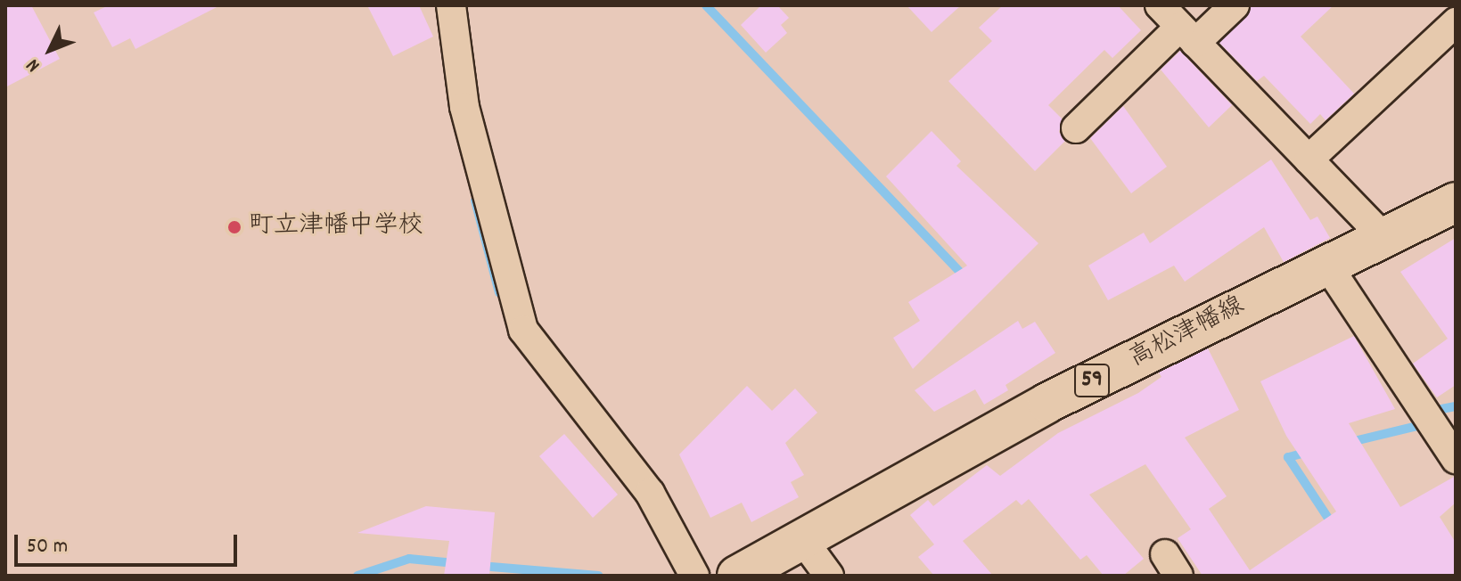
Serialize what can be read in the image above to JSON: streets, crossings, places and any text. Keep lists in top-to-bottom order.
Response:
{
  "streets": {
    "main road": ["高松津幡線", "59"]
  },
  "places": ["町立津幡中学校"],
  "scale_bar": "50 m",
  "north": "bottom left"
}
